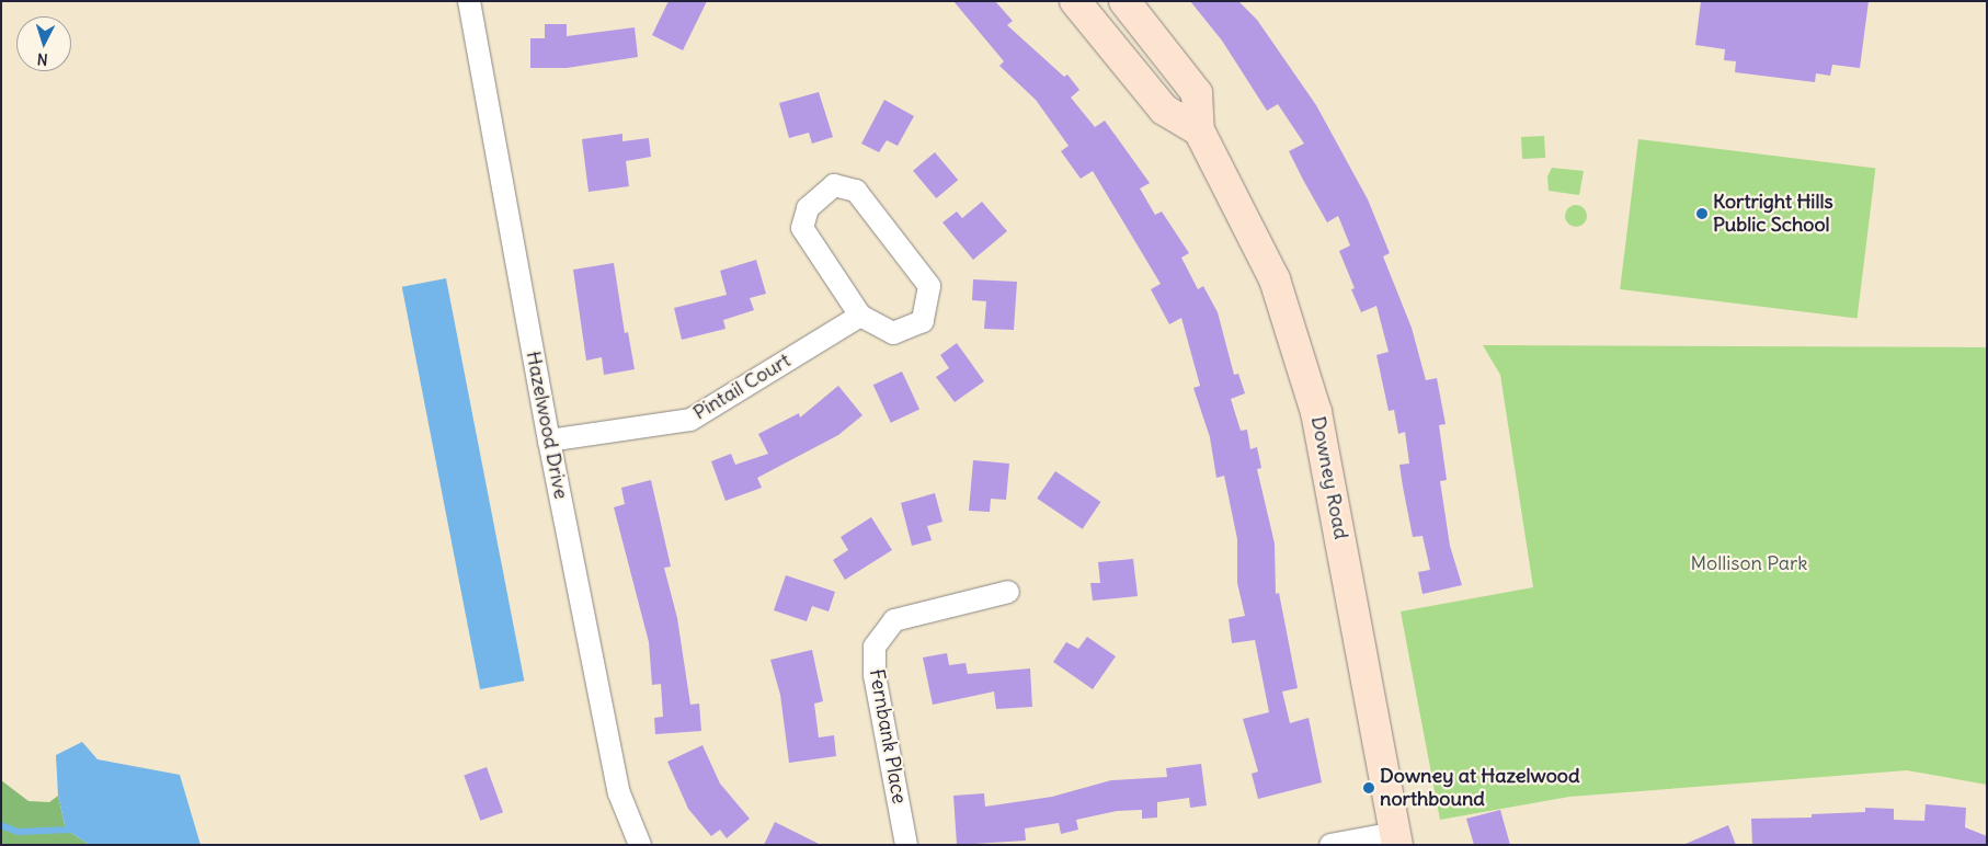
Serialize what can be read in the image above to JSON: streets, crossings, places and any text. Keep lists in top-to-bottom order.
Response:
{
  "streets": {
    "main road": ["Downey Road"],
    "street": ["Pintail Court", "Hazelwood Drive", "Fernbank Place"]
  },
  "crossings": [
    ["Pintail Court", "Hazelwood Drive"]
  ],
  "parks": ["Mollison Park"],
  "places": ["Kortright Hills Public School", "Downey at Hazelwood northbound"],
  "north": "bottom"
}
